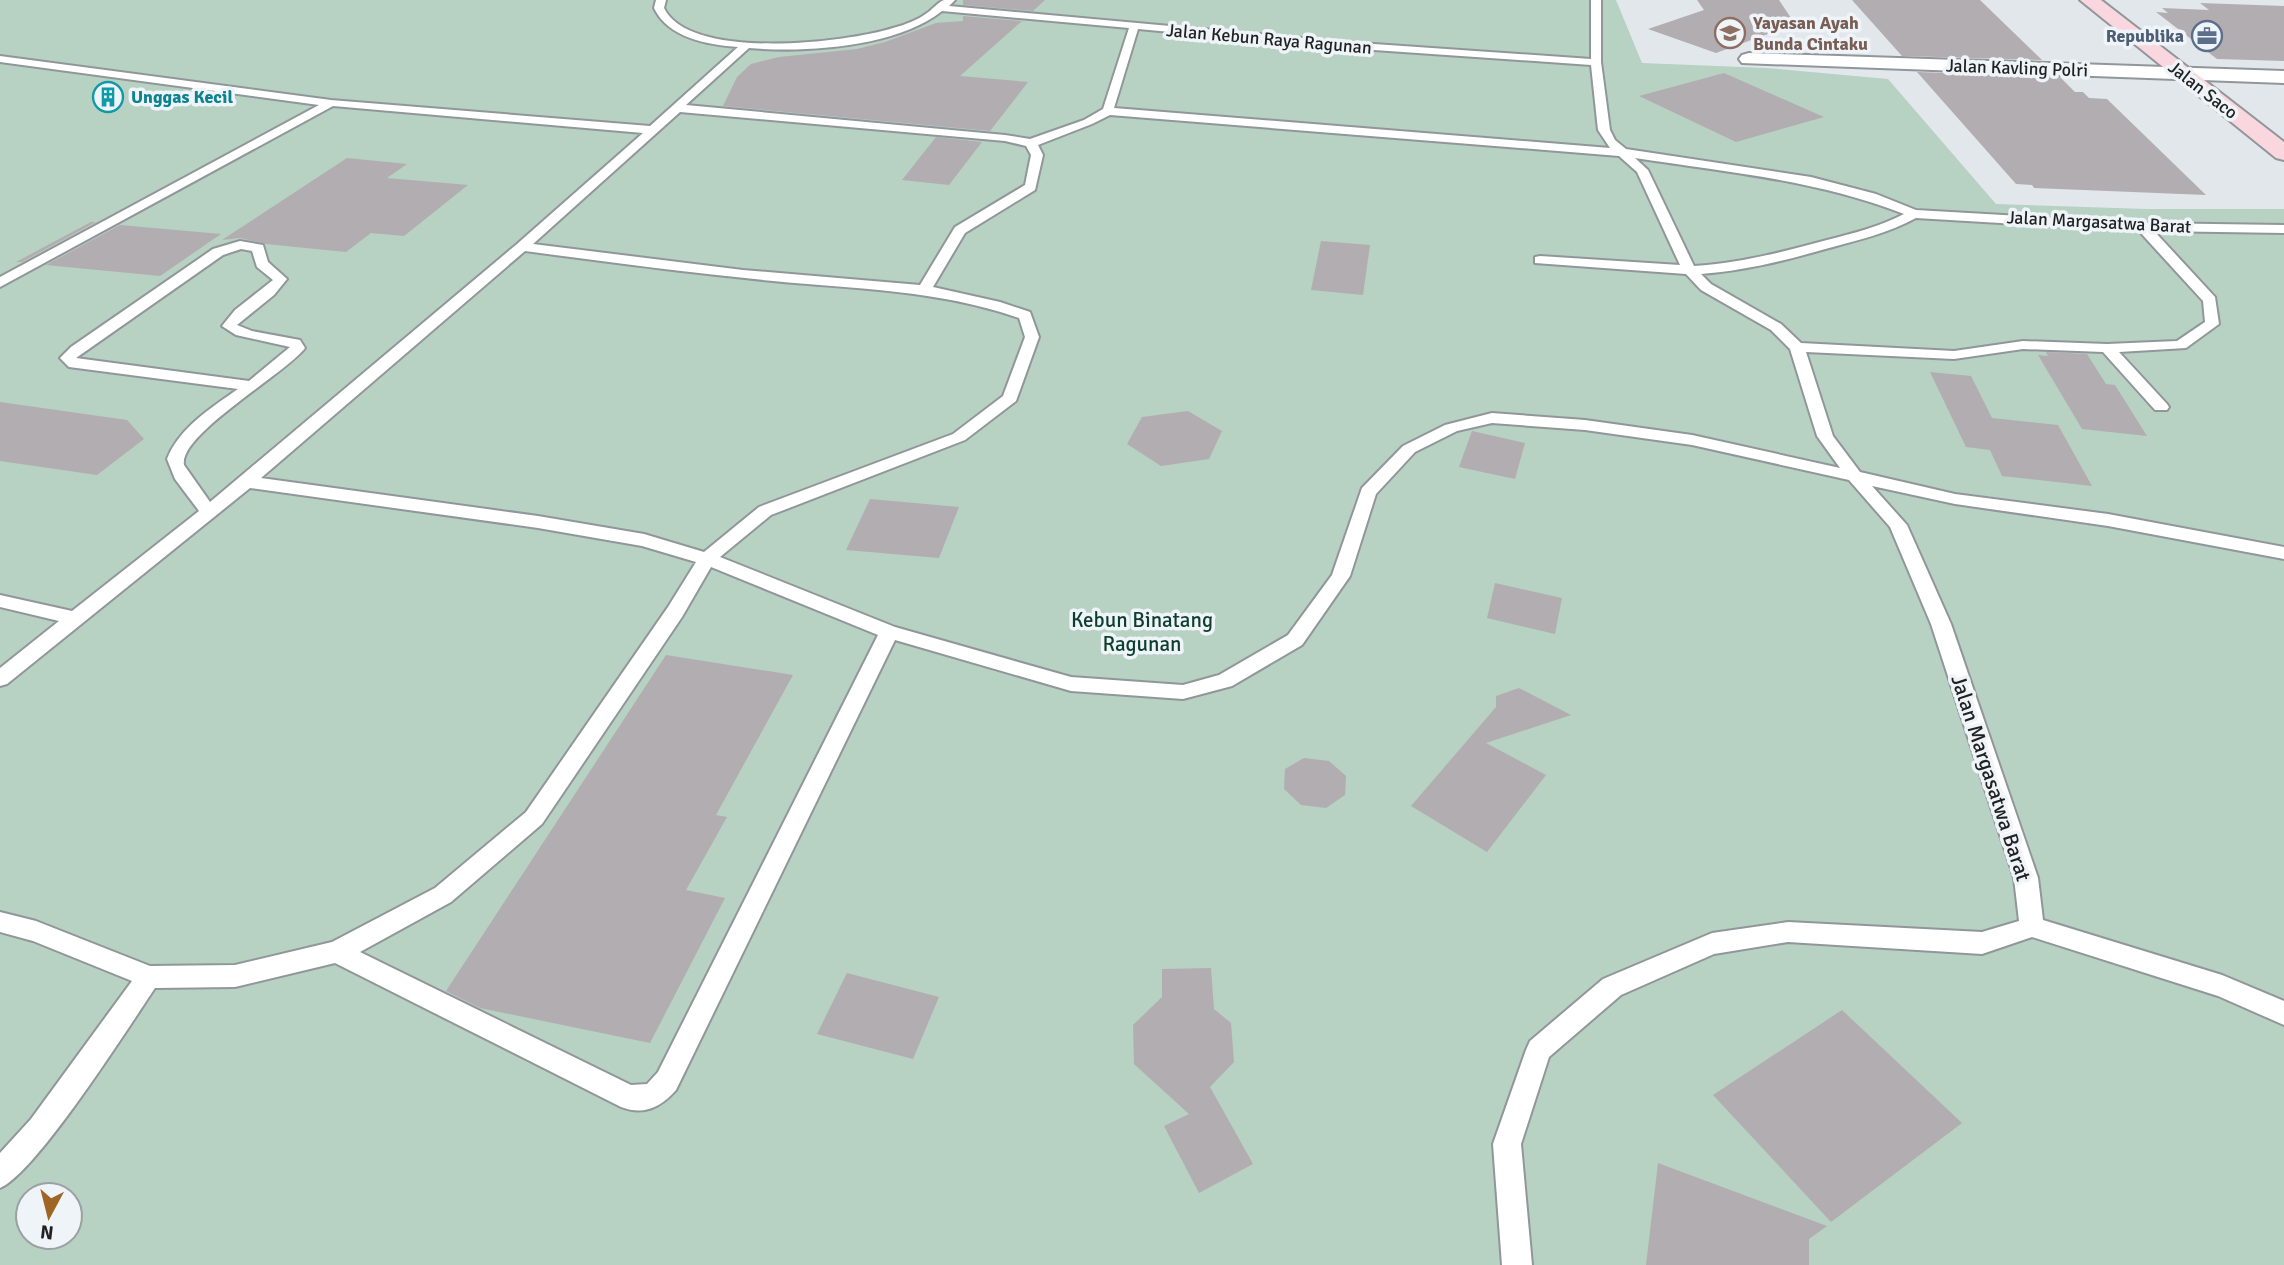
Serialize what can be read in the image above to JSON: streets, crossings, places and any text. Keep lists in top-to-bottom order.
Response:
{
  "streets": {
    "main road": ["Jalan Saco"],
    "street": ["Jalan Kavling Polri"],
    "lane": ["Jalan Kebun Raya Ragunan", "Jalan Margasatwa Barat"]
  },
  "crossings": [
    ["Jalan Kavling Polri", "Jalan Saco"]
  ],
  "parks": ["Kebun Binatang Ragunan"],
  "places": {
    "school or university": ["Yayasan Ayah Bunda Cintaku"],
    "office": ["Republika"],
    "building": ["Unggas Kecil"]
  },
  "north": "bottom"
}
